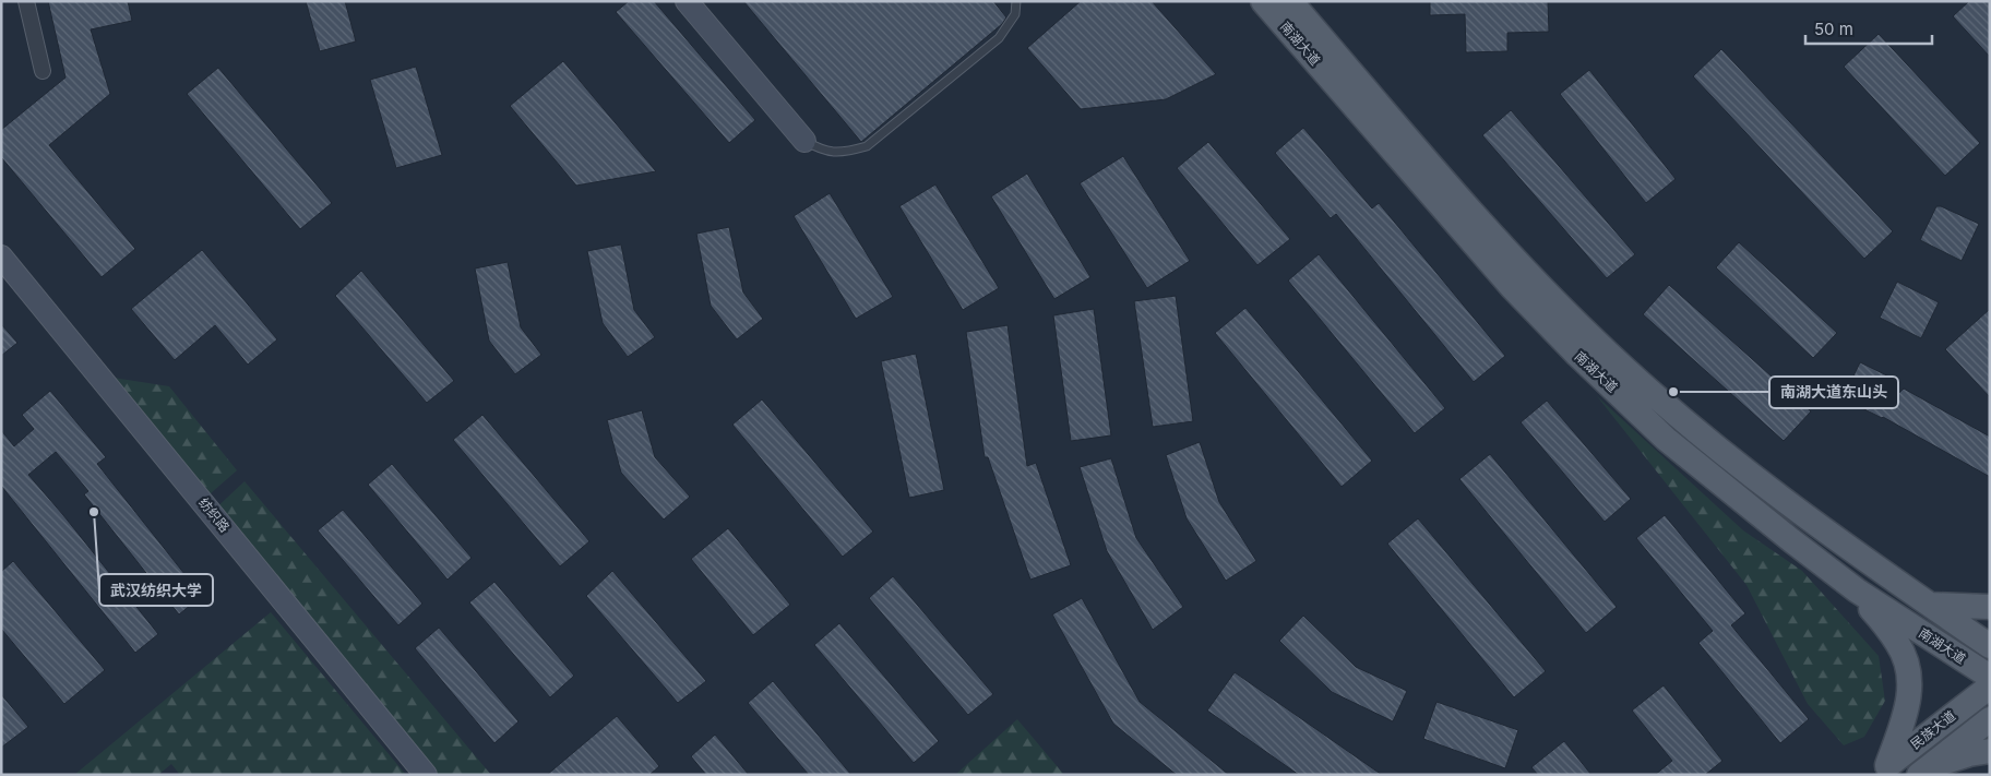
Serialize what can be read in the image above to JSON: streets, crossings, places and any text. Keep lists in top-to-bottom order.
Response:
{
  "streets": {
    "main road": ["南湖大道", "纺织路", "民族大道"]
  },
  "places": ["南湖大道东山头", "武汉纺织大学"],
  "scale_bar": "50 m"
}
